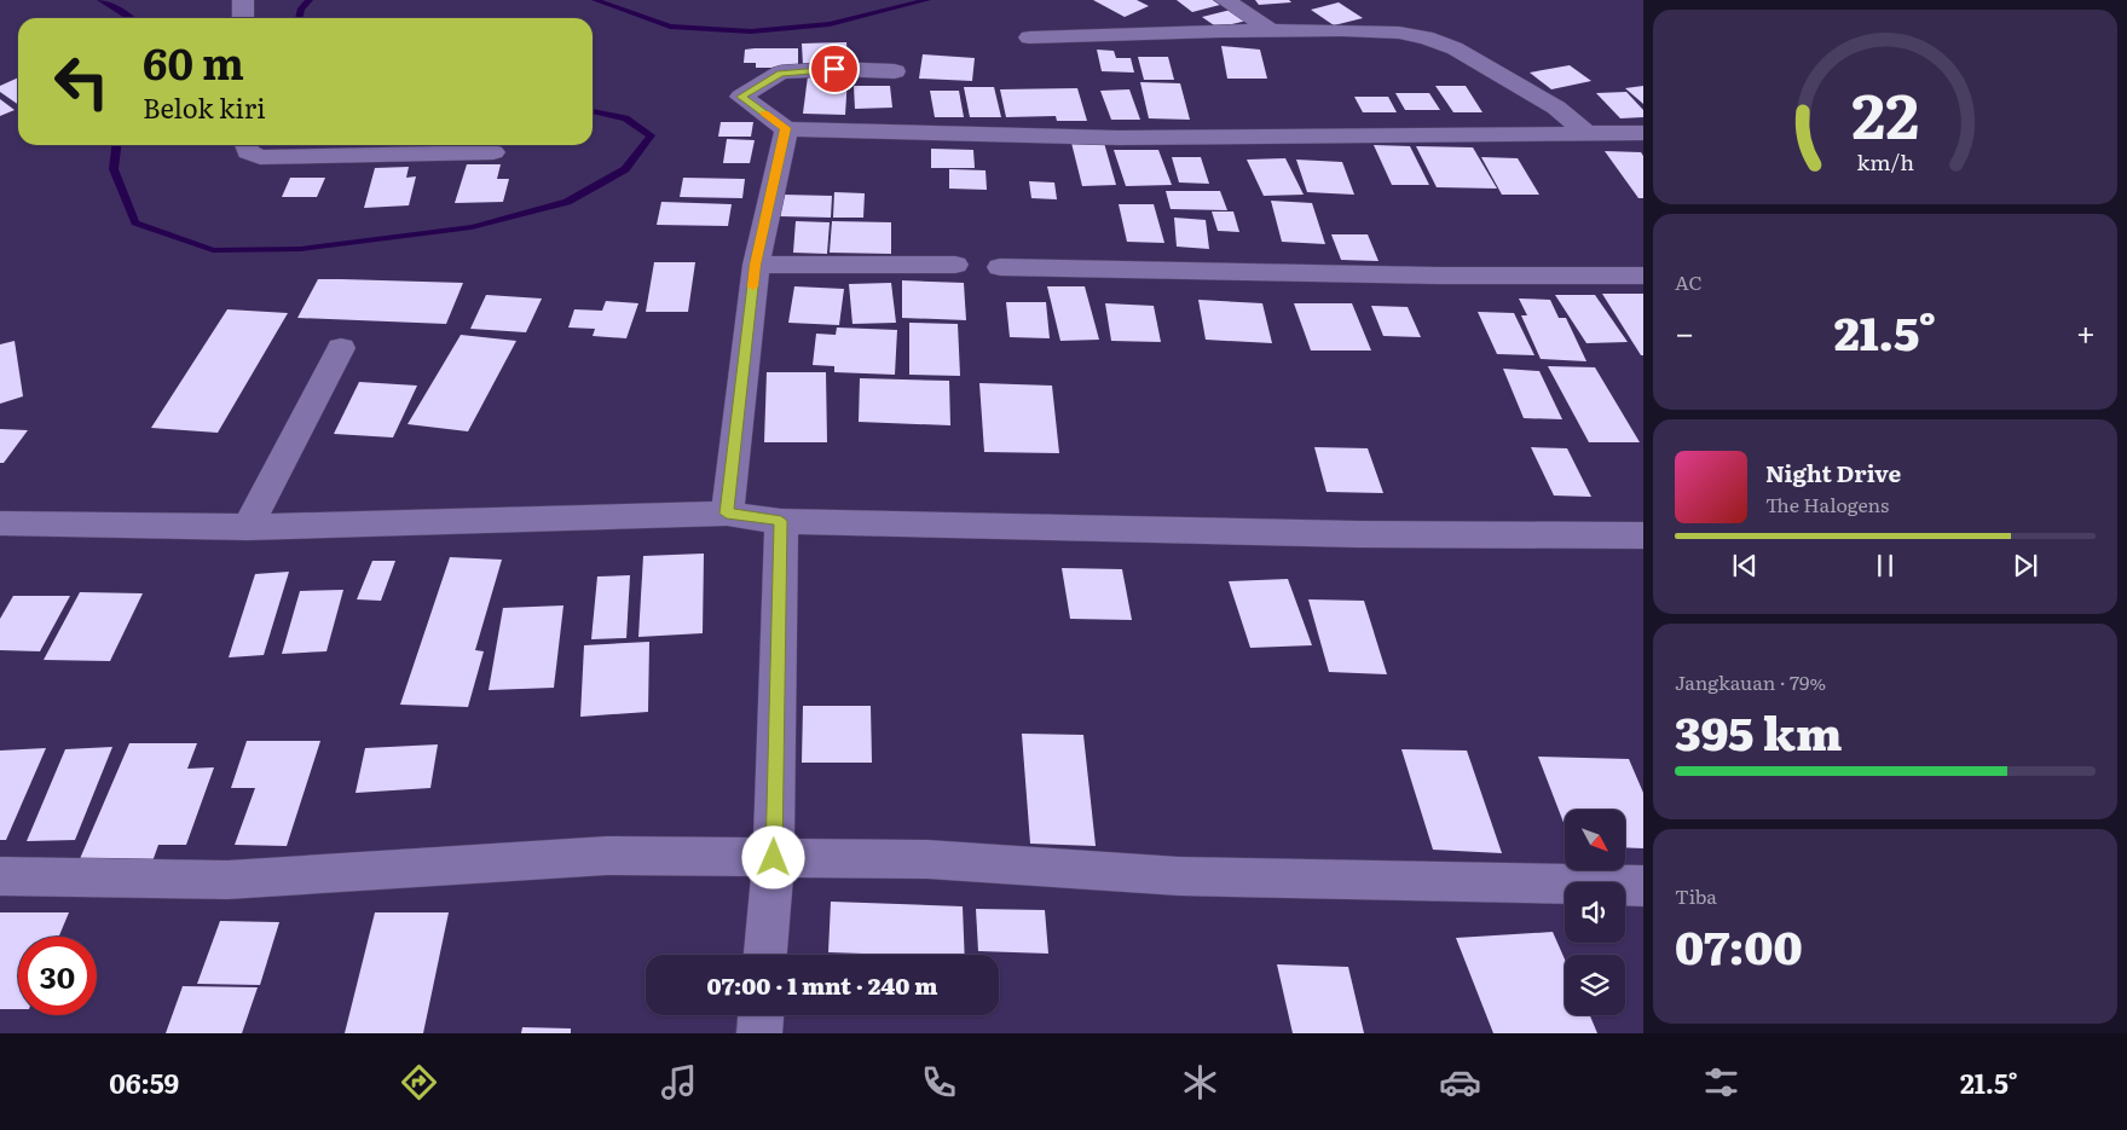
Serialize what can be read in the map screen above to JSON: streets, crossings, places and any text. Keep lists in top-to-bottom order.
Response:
{
  "north": "bottom right",
  "page": {
    "turn": ["60 m", "Belok kiri"],
    "tile": [
      "AC",
      ["Jangkauan · 79%", "395 km"],
      ["Tiba", "07:00"]
    ],
    "heat": ["−", "21.5°", "+"],
    "song": ["Night Drive", "The Halogens"],
    "limit": "30",
    "trip": "07:00 · 1 mnt · 240 m",
    "tabs": ["06:59", "21.5°"],
    "gauge": ["22", "km/h"]
  }
}
